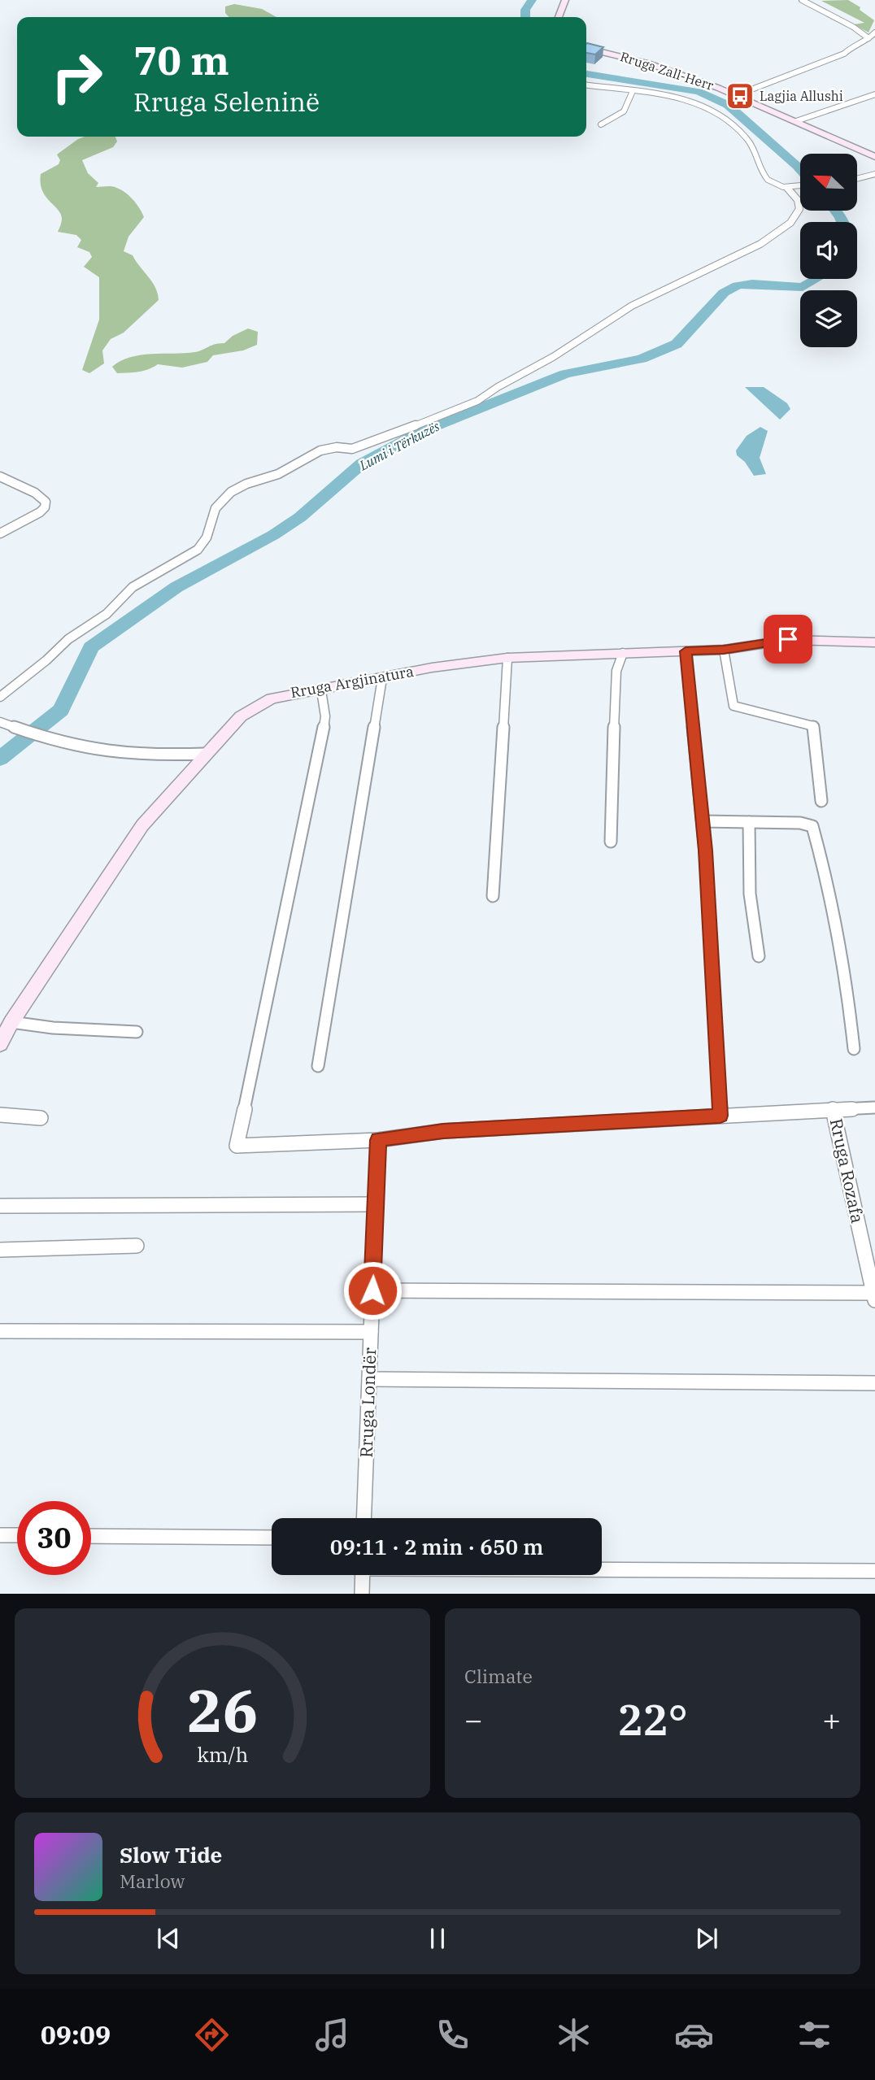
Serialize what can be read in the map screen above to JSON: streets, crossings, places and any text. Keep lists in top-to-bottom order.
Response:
{
  "streets": {
    "street": [
      "Rruga Zall-Herr",
      "Rruga Argjinatura",
      "Rruga Rozafa",
      "Rruga Londër"
    ]
  },
  "water": ["Lumi i Tërkuzës"],
  "places": {
    "bus stop": ["Lagjia Allushi"]
  },
  "north": "top left",
  "page": {
    "turn": ["70 m", "Rruga Seleninë"],
    "limit": "30",
    "trip": "09:11 · 2 min · 650 m",
    "tile": "Climate",
    "heat": ["−", "22°", "+"],
    "song": ["Slow Tide", "Marlow"],
    "tabs": "09:09",
    "gauge": ["26", "km/h"]
  }
}
